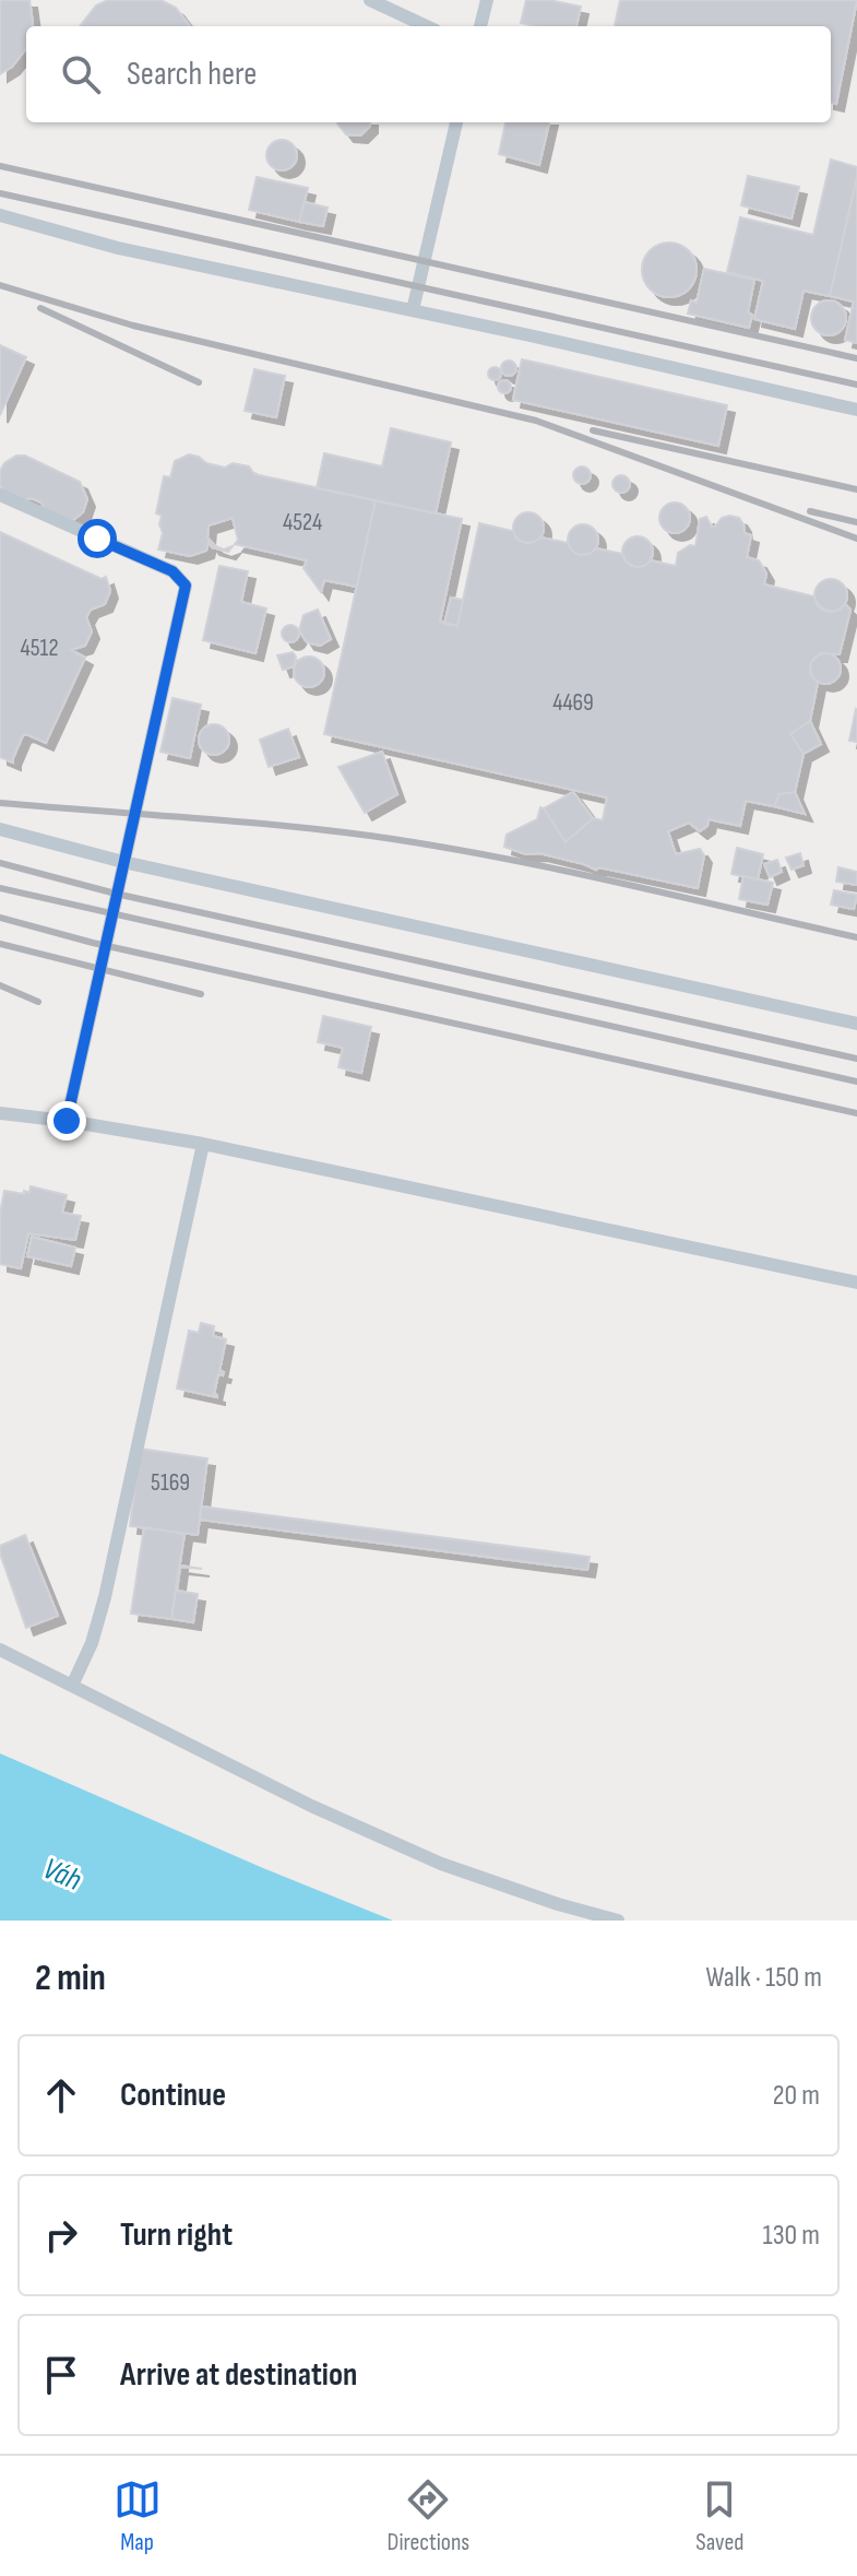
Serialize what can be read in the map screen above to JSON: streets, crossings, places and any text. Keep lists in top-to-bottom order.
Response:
{
  "water": ["Váh"],
  "house_numbers": [
    "4524",
    "4512",
    "4469",
    "5169"
  ],
  "page": {
    "search": "Search here",
    "heading": ["2 min", "Walk · 150 m"],
    "list": [
      ["Continue", "20 m"],
      ["Turn right", "130 m"],
      "Arrive at destination"
    ],
    "nav": ["Map", "Directions", "Saved"]
  }
}
